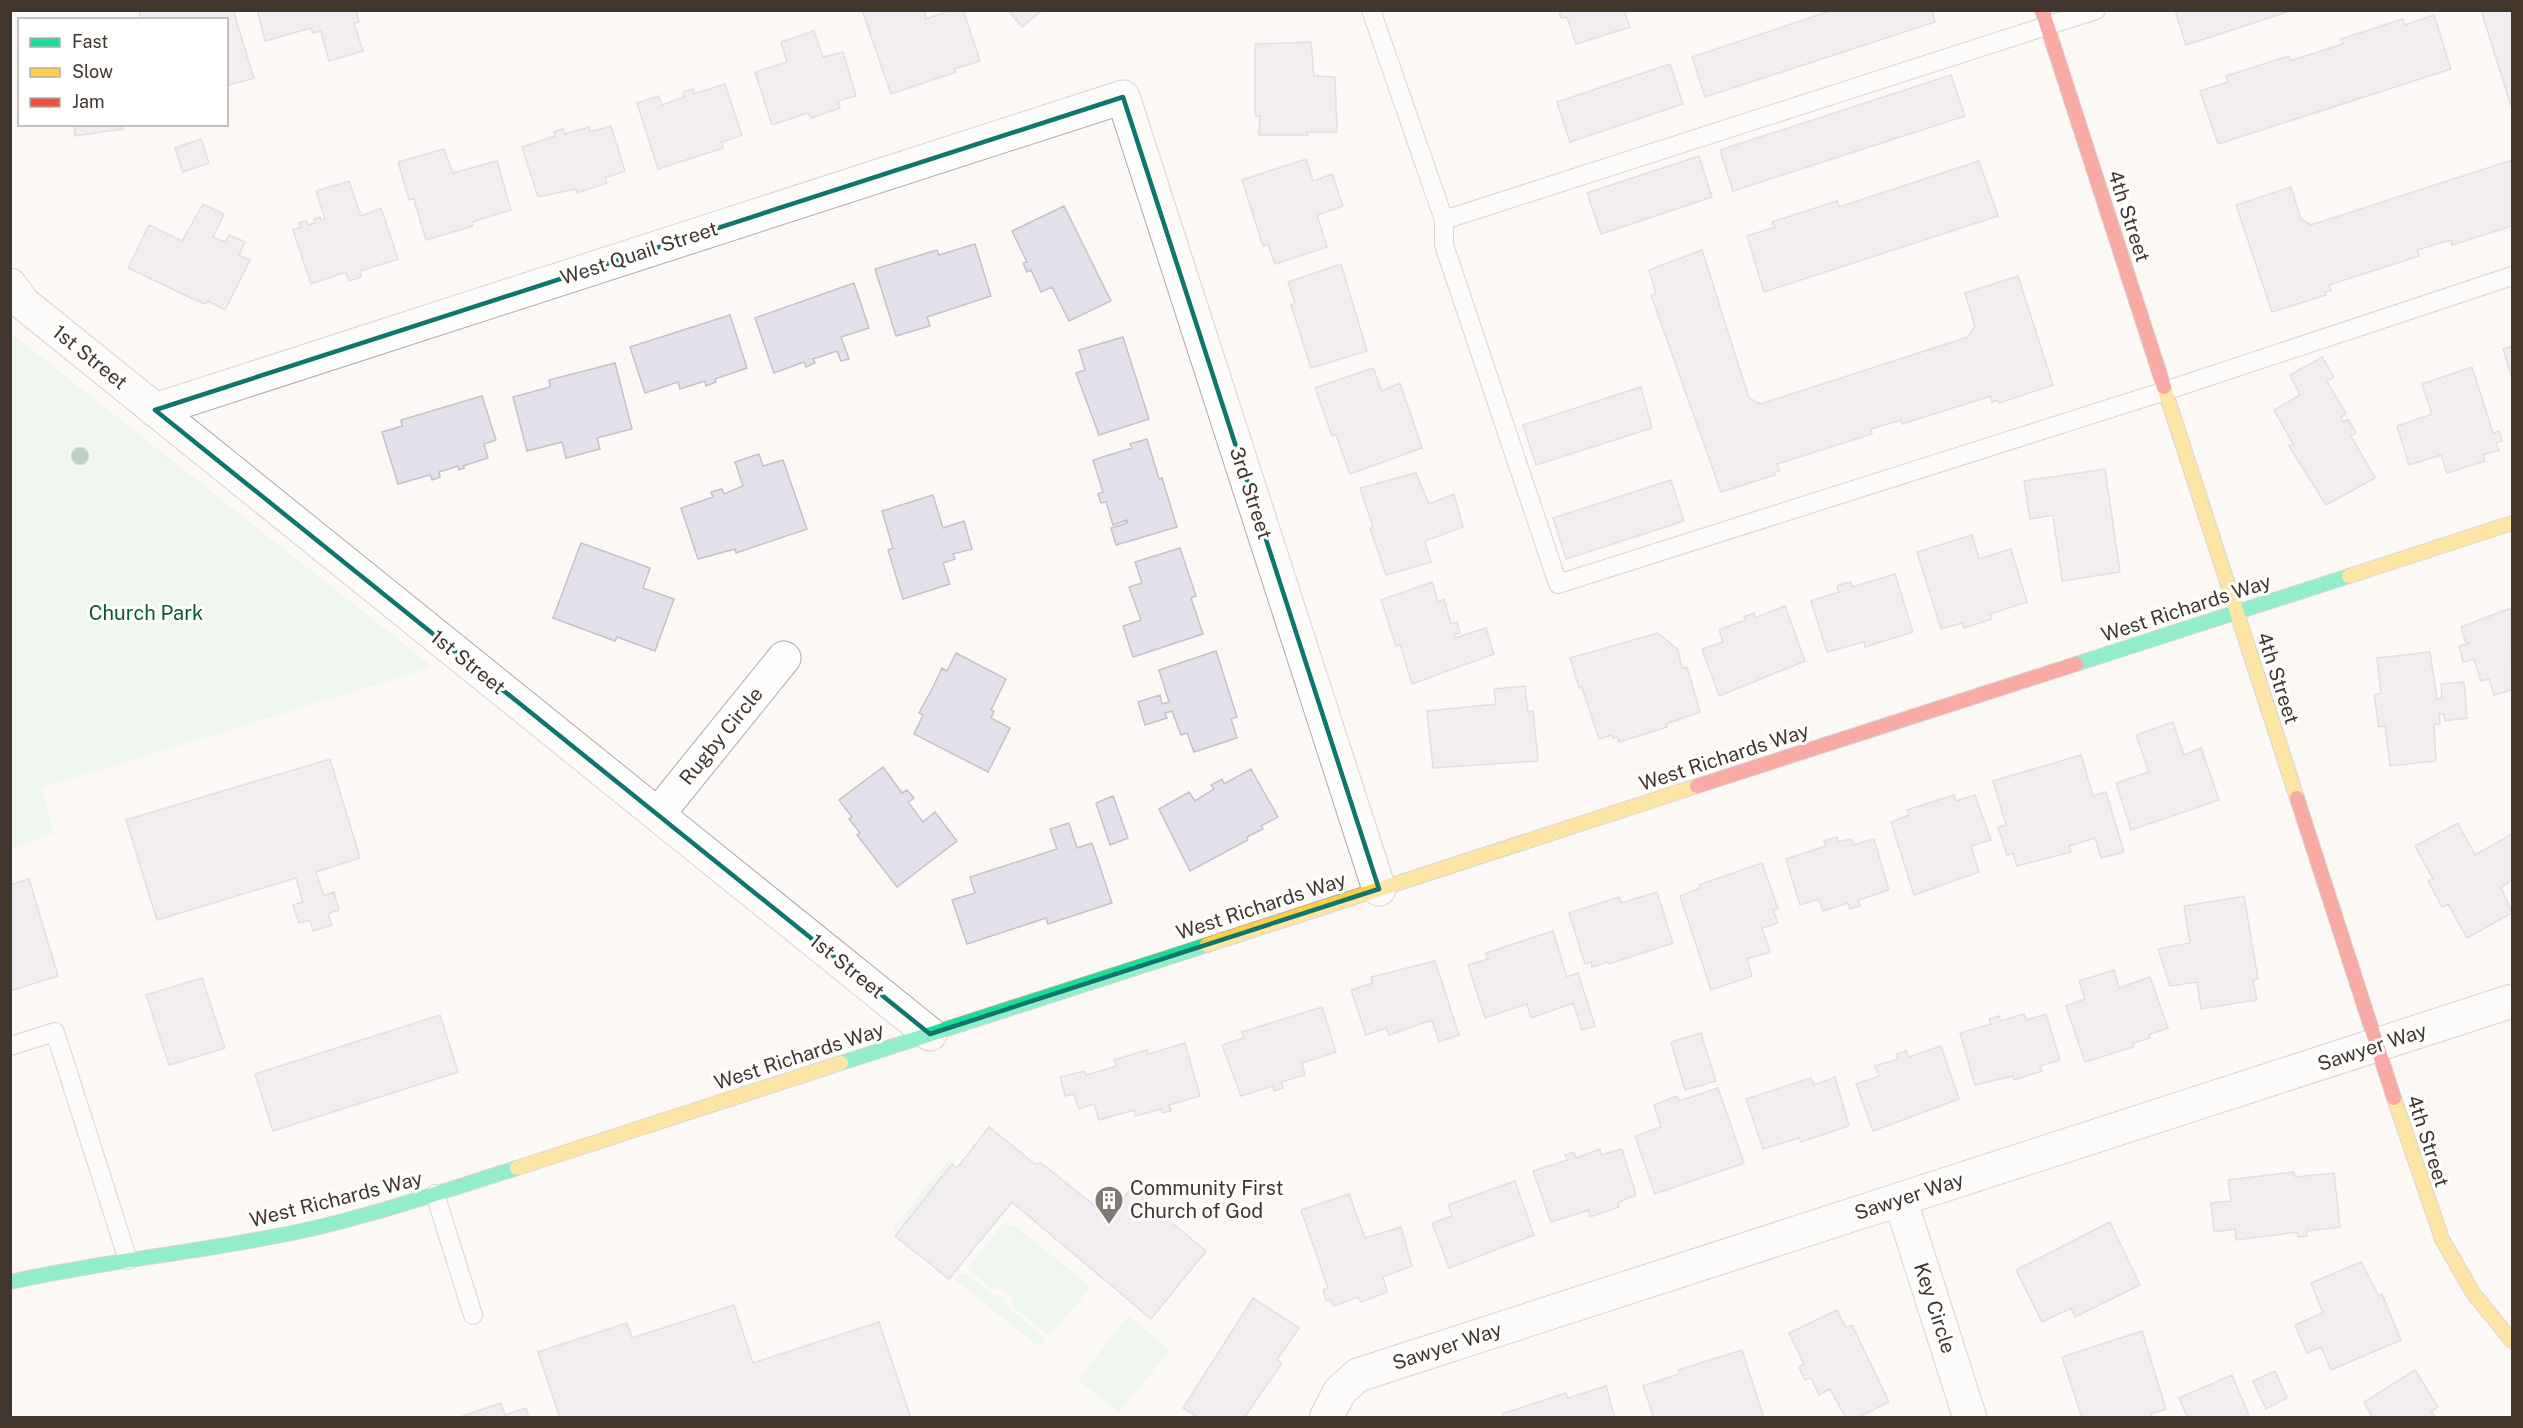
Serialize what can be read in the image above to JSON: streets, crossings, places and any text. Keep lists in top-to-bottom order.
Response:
{
  "streets": {
    "street": [
      "4th Street",
      "West Quail Street",
      "1st Street",
      "3rd Street",
      "West Richards Way",
      "Rugby Circle",
      "Sawyer Way",
      "Key Circle"
    ]
  },
  "crossings": [
    ["4th Street", "West Richards Way"],
    ["4th Street", "Sawyer Way"],
    ["West Quail Street", "1st Street"],
    ["West Quail Street", "3rd Street"],
    ["1st Street", "West Richards Way"],
    ["1st Street", "Rugby Circle"],
    ["3rd Street", "West Richards Way"],
    ["Sawyer Way", "Key Circle"]
  ],
  "parks": ["Church Park"],
  "places": {
    "building": ["Community First Church of God"]
  },
  "legend": ["Fast", "Slow", "Jam"]
}
